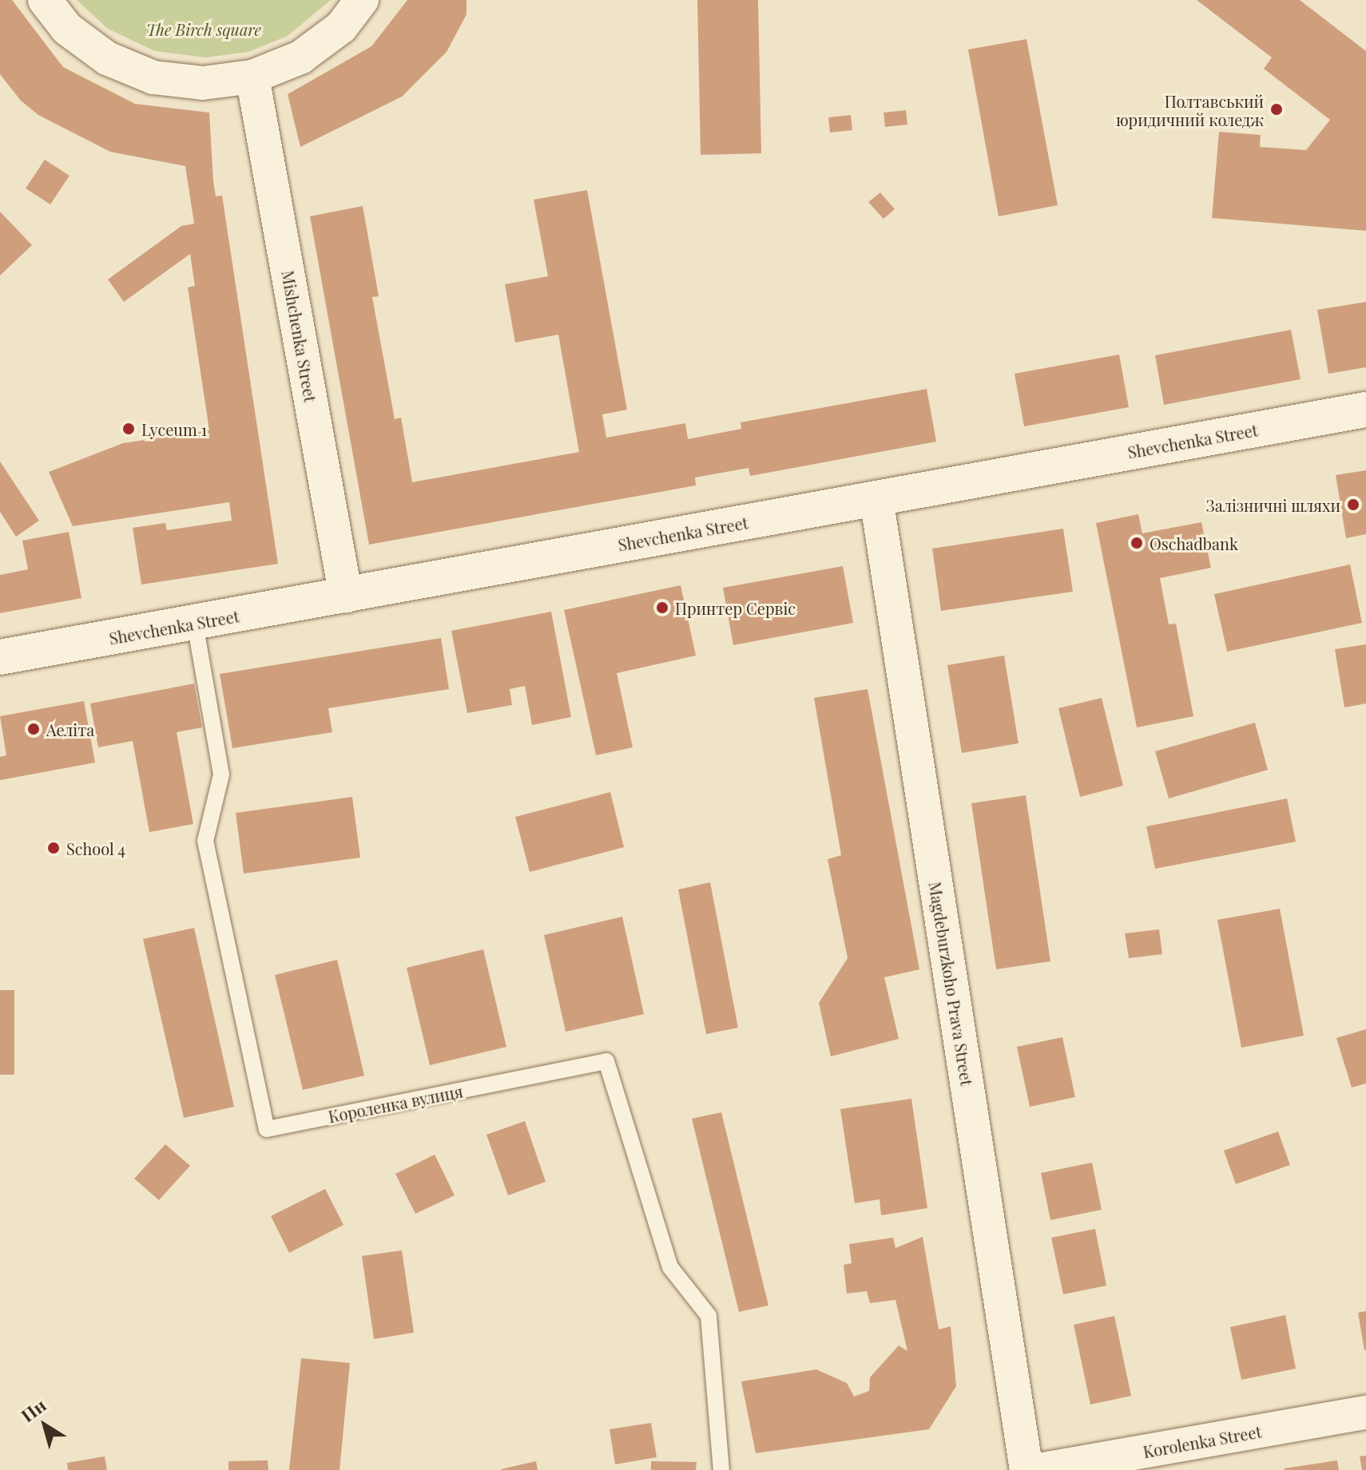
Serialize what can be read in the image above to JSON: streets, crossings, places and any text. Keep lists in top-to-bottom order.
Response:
{
  "streets": {
    "street": [
      "Mishchenka Street",
      "Shevchenka Street",
      "Magdeburzkoho Prava Street",
      "Korolenka Street"
    ],
    "lane": ["Короленка вулиця"]
  },
  "crossings": [
    ["Mishchenka Street", "Shevchenka Street"],
    ["Shevchenka Street", "Magdeburzkoho Prava Street"],
    ["Shevchenka Street", "Короленка вулиця"]
  ],
  "parks": ["The Birch square"],
  "places": [
    "Полтавський юридичний коледж",
    "Lyceum 1",
    "Залізничні шляхи",
    "Oschadbank",
    "Принтер Сервіс",
    "Аеліта",
    "School 4"
  ],
  "north": "top left"
}
